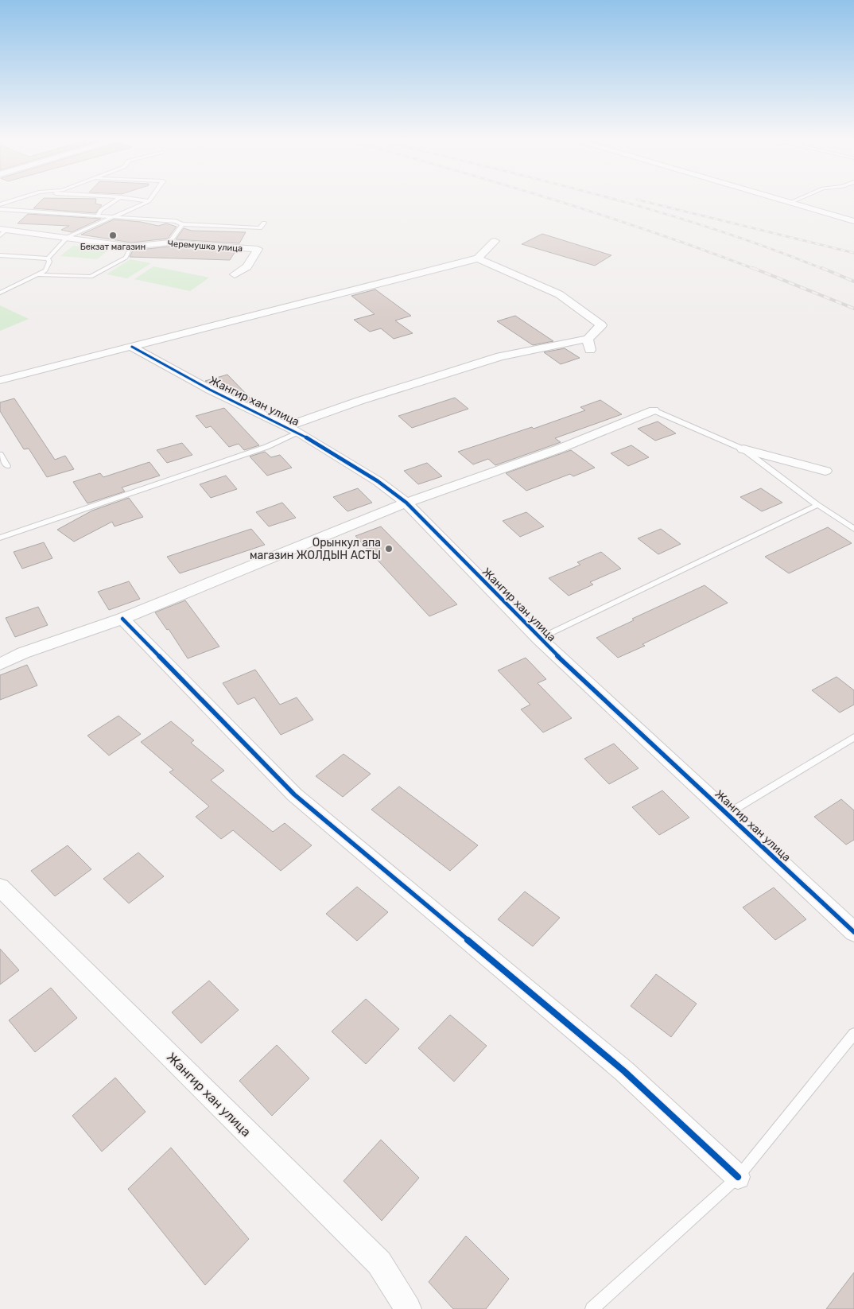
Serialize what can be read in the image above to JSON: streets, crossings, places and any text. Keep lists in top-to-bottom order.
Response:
{
  "streets": {
    "street": ["Черемушка улица", "Жангир хан улица"]
  },
  "places": ["Бекзат магазин", "Орынкул апа магазин ЖОЛДЫН АСТЫ"]
}
